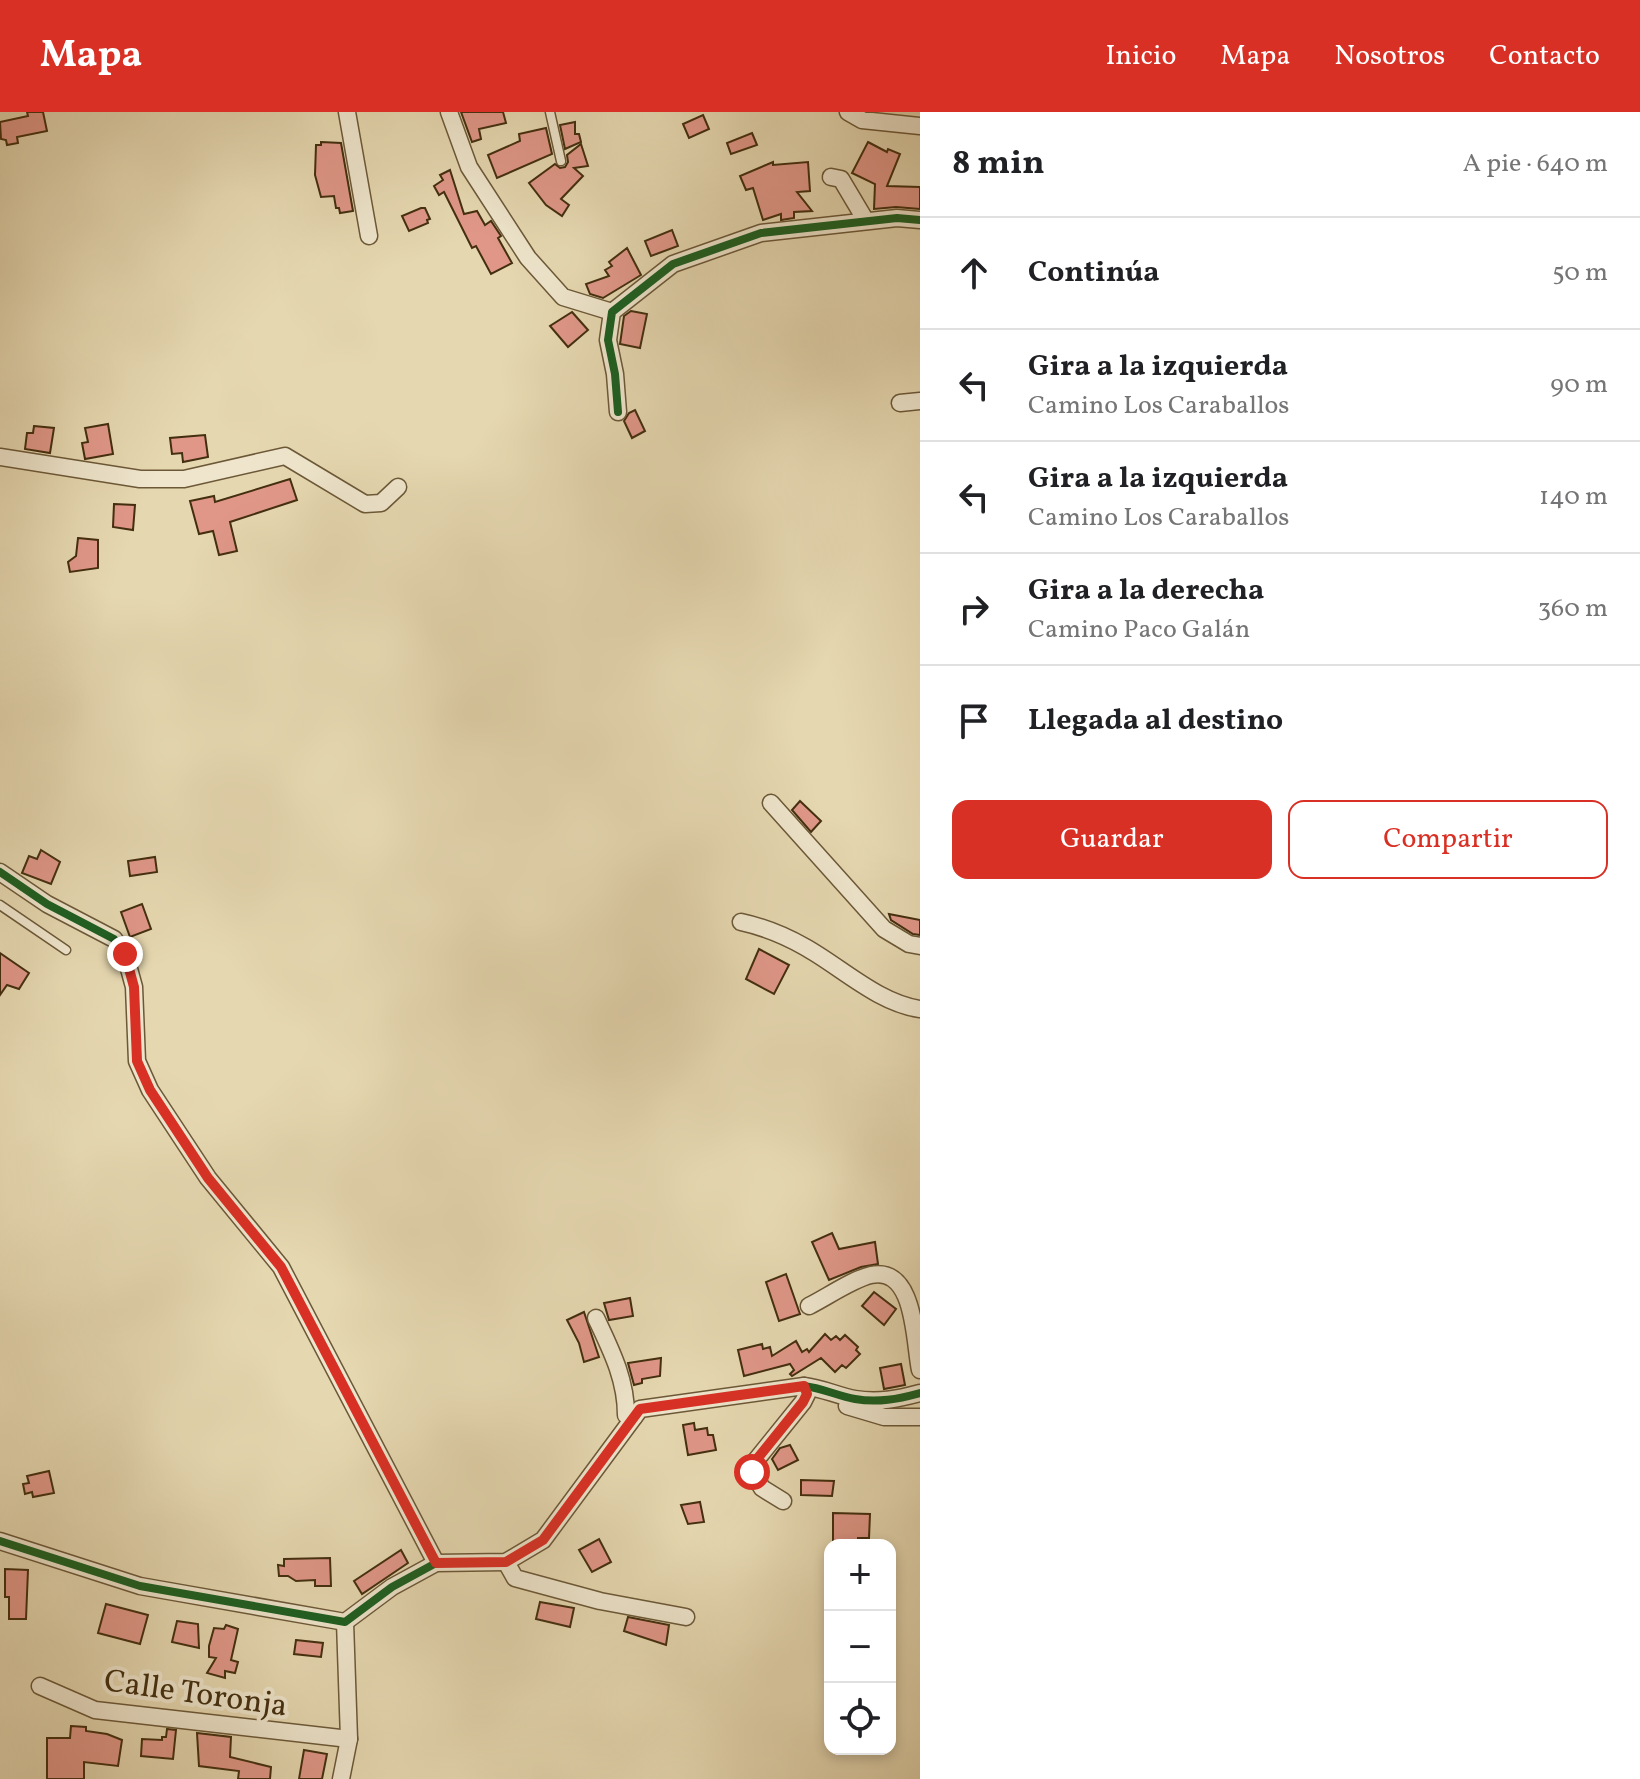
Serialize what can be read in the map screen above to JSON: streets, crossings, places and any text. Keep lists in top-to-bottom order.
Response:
{
  "streets": {
    "street": ["Calle Toronja"]
  },
  "page": {
    "header": "Mapa",
    "nav": [
      "Inicio",
      "Mapa",
      "Nosotros",
      "Contacto"
    ],
    "heading": ["8 min", "A pie · 640 m"],
    "list": [
      ["Continúa", "50 m"],
      ["Gira a la izquierda", "Camino Los Caraballos", "90 m"],
      ["Gira a la izquierda", "Camino Los Caraballos", "140 m"],
      ["Gira a la derecha", "Camino Paco Galán", "360 m"],
      "Llegada al destino"
    ],
    "buttons": ["Guardar", "Compartir"],
    "map_buttons": ["+", "−"]
  }
}
